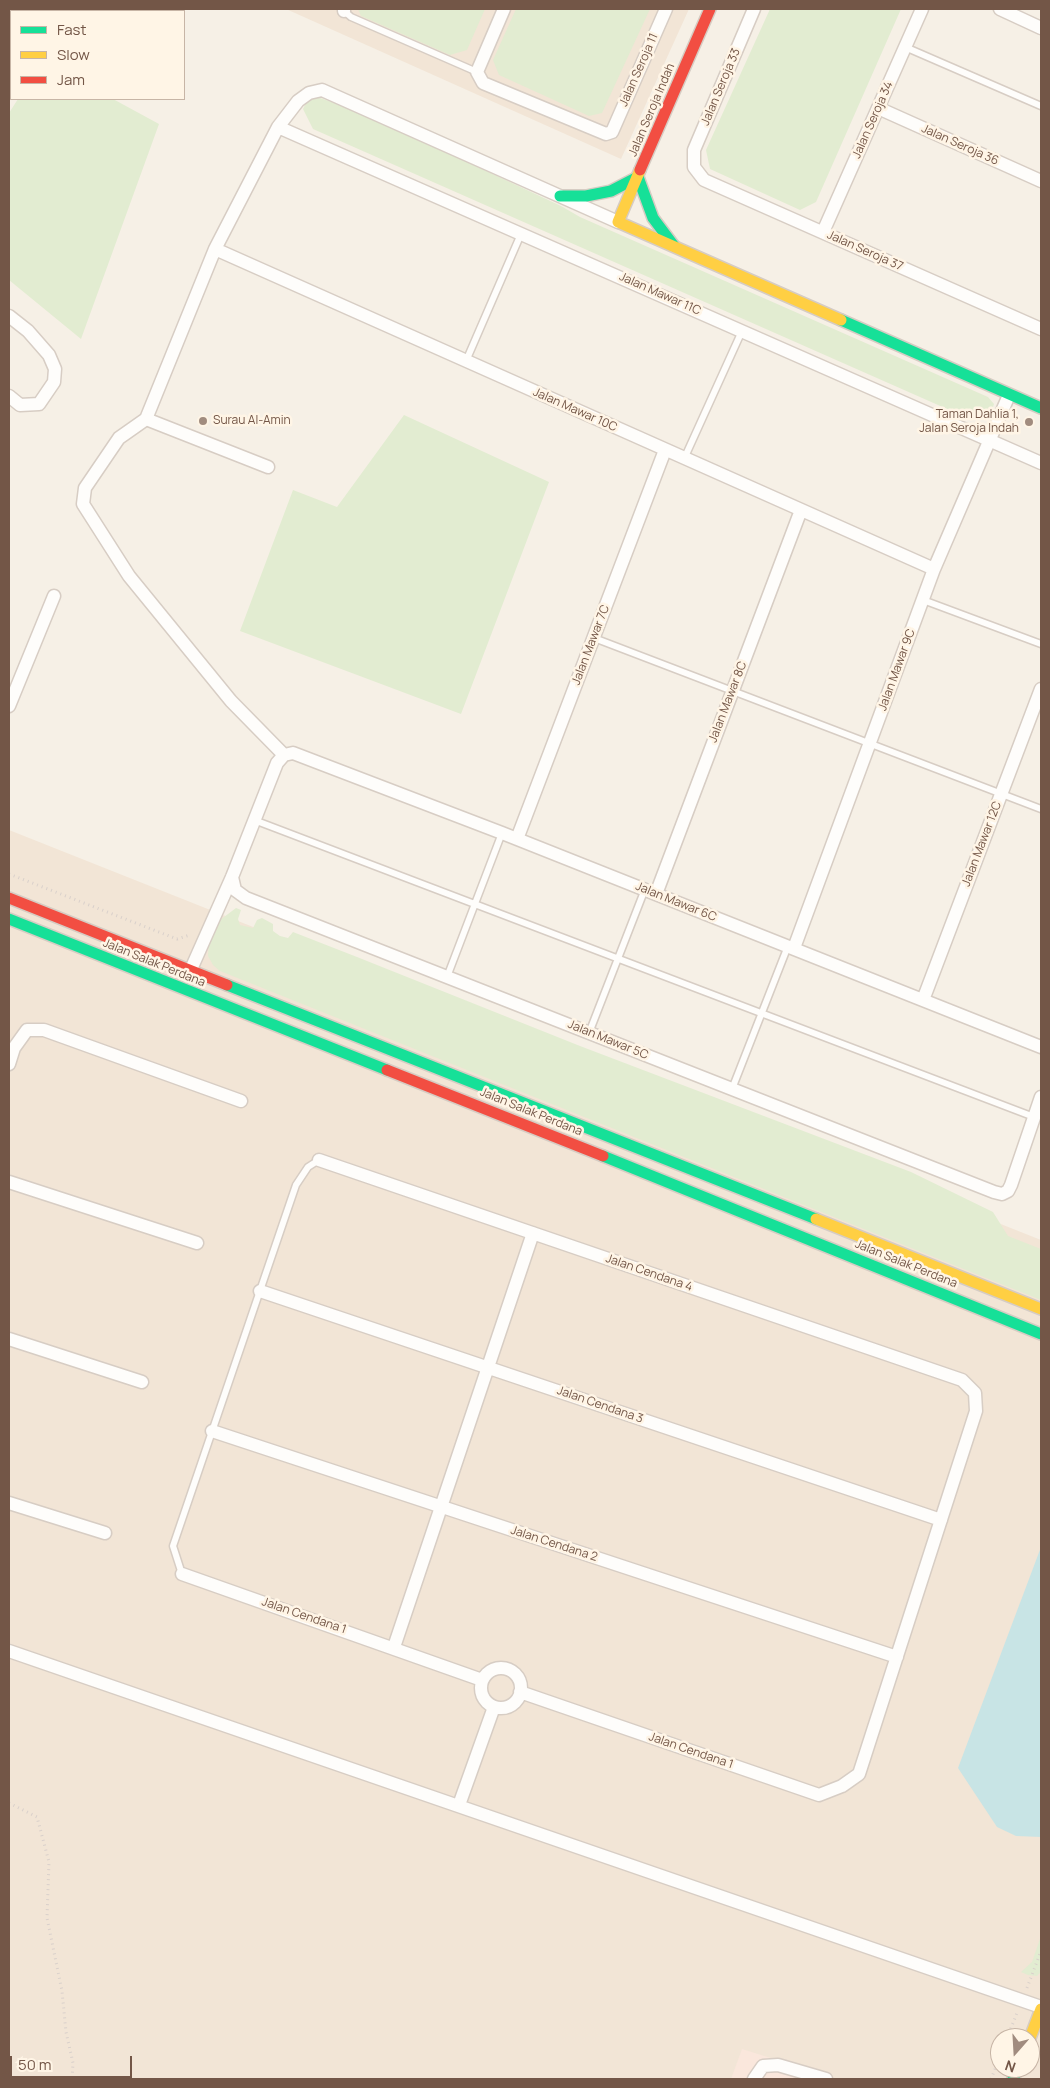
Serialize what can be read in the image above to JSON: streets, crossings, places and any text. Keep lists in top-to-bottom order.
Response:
{
  "streets": {
    "street": [
      "Jalan Seroja 11",
      "Jalan Seroja 33",
      "Jalan Seroja Indah",
      "Jalan Seroja 34",
      "Jalan Seroja 36",
      "Jalan Seroja 37",
      "Jalan Mawar 11C",
      "Jalan Mawar 10C",
      "Jalan Mawar 7C",
      "Jalan Mawar 9C",
      "Jalan Mawar 8C",
      "Jalan Mawar 12C",
      "Jalan Mawar 6C",
      "Jalan Salak Perdana",
      "Jalan Mawar 5C",
      "Jalan Cendana 4",
      "Jalan Cendana 3",
      "Jalan Cendana 2",
      "Jalan Cendana 1"
    ]
  },
  "crossings": [
    ["Jalan Seroja 33", "Jalan Seroja 37"],
    ["Jalan Seroja 34", "Jalan Seroja 36"],
    ["Jalan Seroja 34", "Jalan Seroja 37"],
    ["Jalan Mawar 11C", "Jalan Mawar 9C"],
    ["Jalan Mawar 10C", "Jalan Mawar 7C"],
    ["Jalan Mawar 10C", "Jalan Mawar 9C"],
    ["Jalan Mawar 10C", "Jalan Mawar 8C"],
    ["Jalan Mawar 7C", "Jalan Mawar 6C"],
    ["Jalan Mawar 9C", "Jalan Mawar 6C"],
    ["Jalan Mawar 8C", "Jalan Mawar 6C"],
    ["Jalan Mawar 12C", "Jalan Mawar 6C"],
    ["Jalan Cendana 4", "Jalan Cendana 3"],
    ["Jalan Cendana 2", "Jalan Cendana 1"]
  ],
  "places": ["Surau Al-Amin", "Taman Dahlia 1, Jalan Seroja Indah"],
  "legend": ["Fast", "Slow", "Jam"],
  "scale_bar": "50 m",
  "north": "bottom"
}
